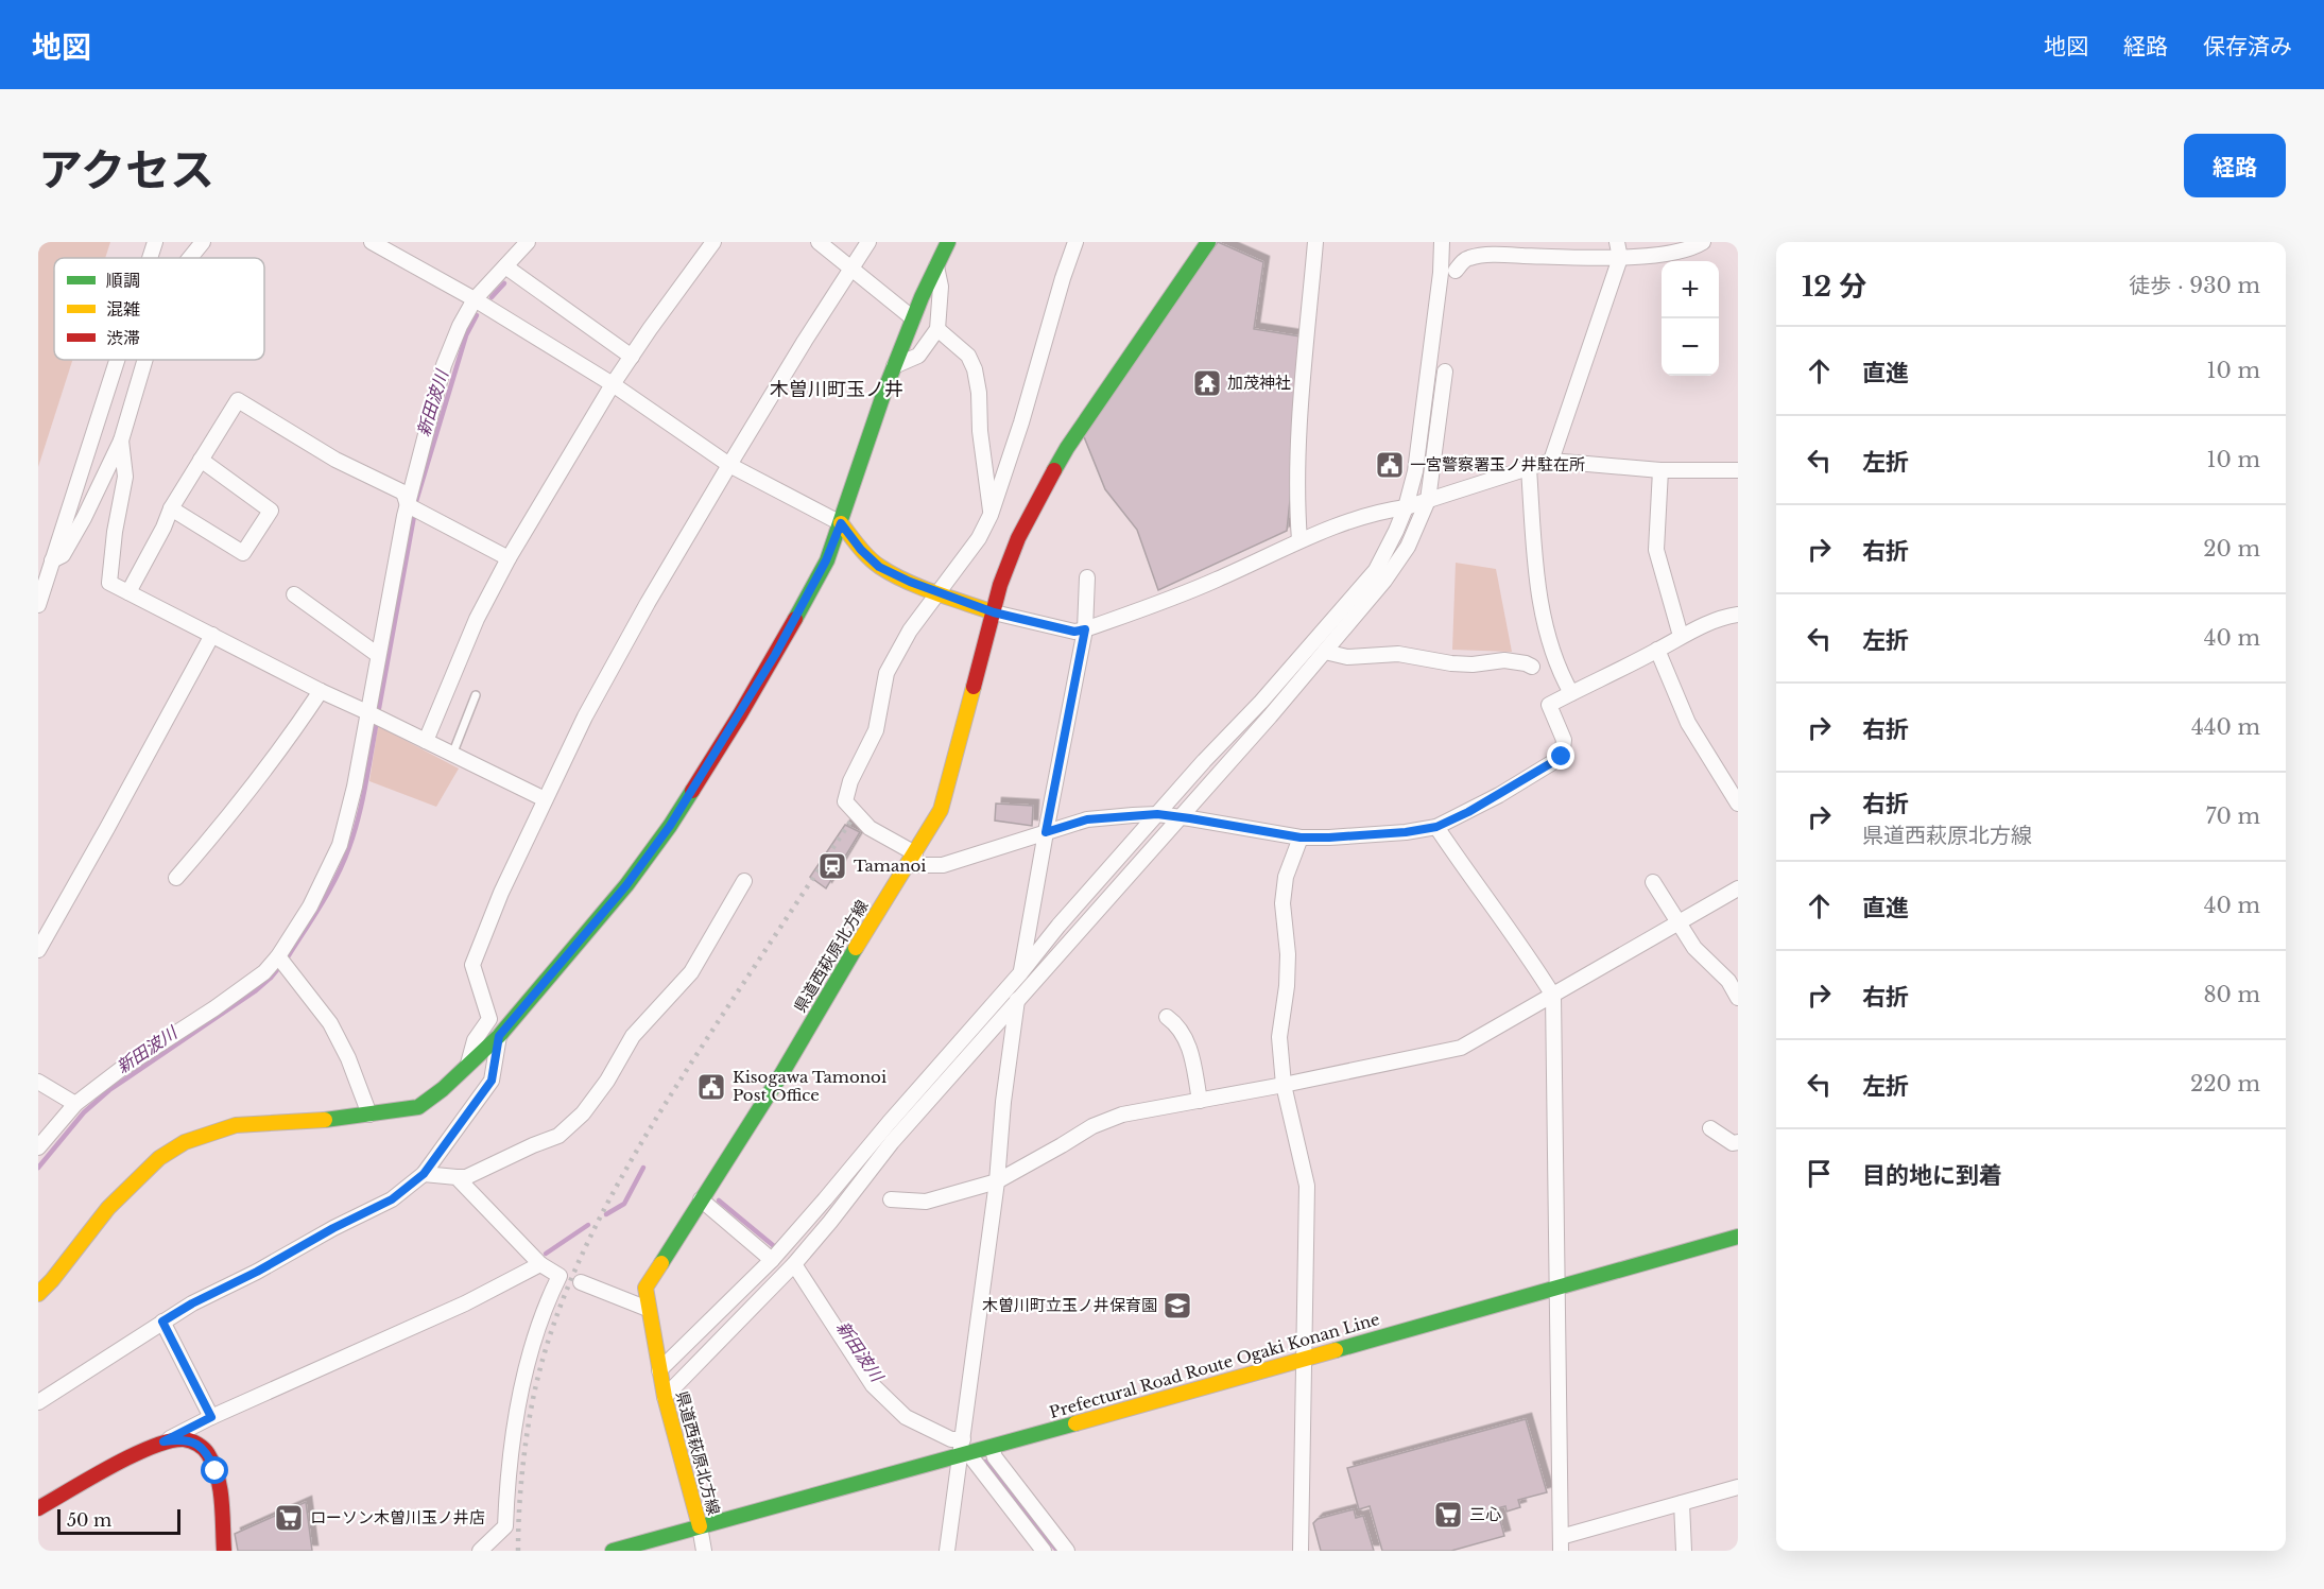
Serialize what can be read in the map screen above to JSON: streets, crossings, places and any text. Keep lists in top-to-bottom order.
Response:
{
  "streets": {
    "main road": ["県道西萩原北方線", "Prefectural Road Route Ogaki Konan Line"]
  },
  "crossings": [
    ["県道西萩原北方線", "Prefectural Road Route Ogaki Konan Line"]
  ],
  "districts": ["木曽川町玉ノ井"],
  "water": ["新田波川"],
  "places": {
    "temple": ["加茂神社"],
    "public building": ["一宮警察署玉ノ井駐在所", "Kisogawa Tamonoi Post Office"],
    "station": ["Tamanoi"],
    "school or university": ["木曽川町立玉ノ井保育園"],
    "supermarket": ["三心", "ローソン木曽川玉ノ井店"]
  },
  "legend": ["順調", "混雑", "渋滞"],
  "scale_bar": "50 m",
  "page": {
    "header": "地図",
    "nav": ["地図", "経路", "保存済み"],
    "title": "アクセス",
    "buttons": "経路",
    "heading": ["12 分", "徒歩 · 930 m"],
    "map_buttons": ["+", "−"],
    "list": [
      ["直進", "10 m"],
      ["左折", "10 m"],
      ["右折", "20 m"],
      ["左折", "40 m"],
      ["右折", "440 m"],
      ["右折", "県道西萩原北方線", "70 m"],
      ["直進", "40 m"],
      ["右折", "80 m"],
      ["左折", "220 m"],
      "目的地に到着"
    ],
    "scale": "50 m"
  }
}
